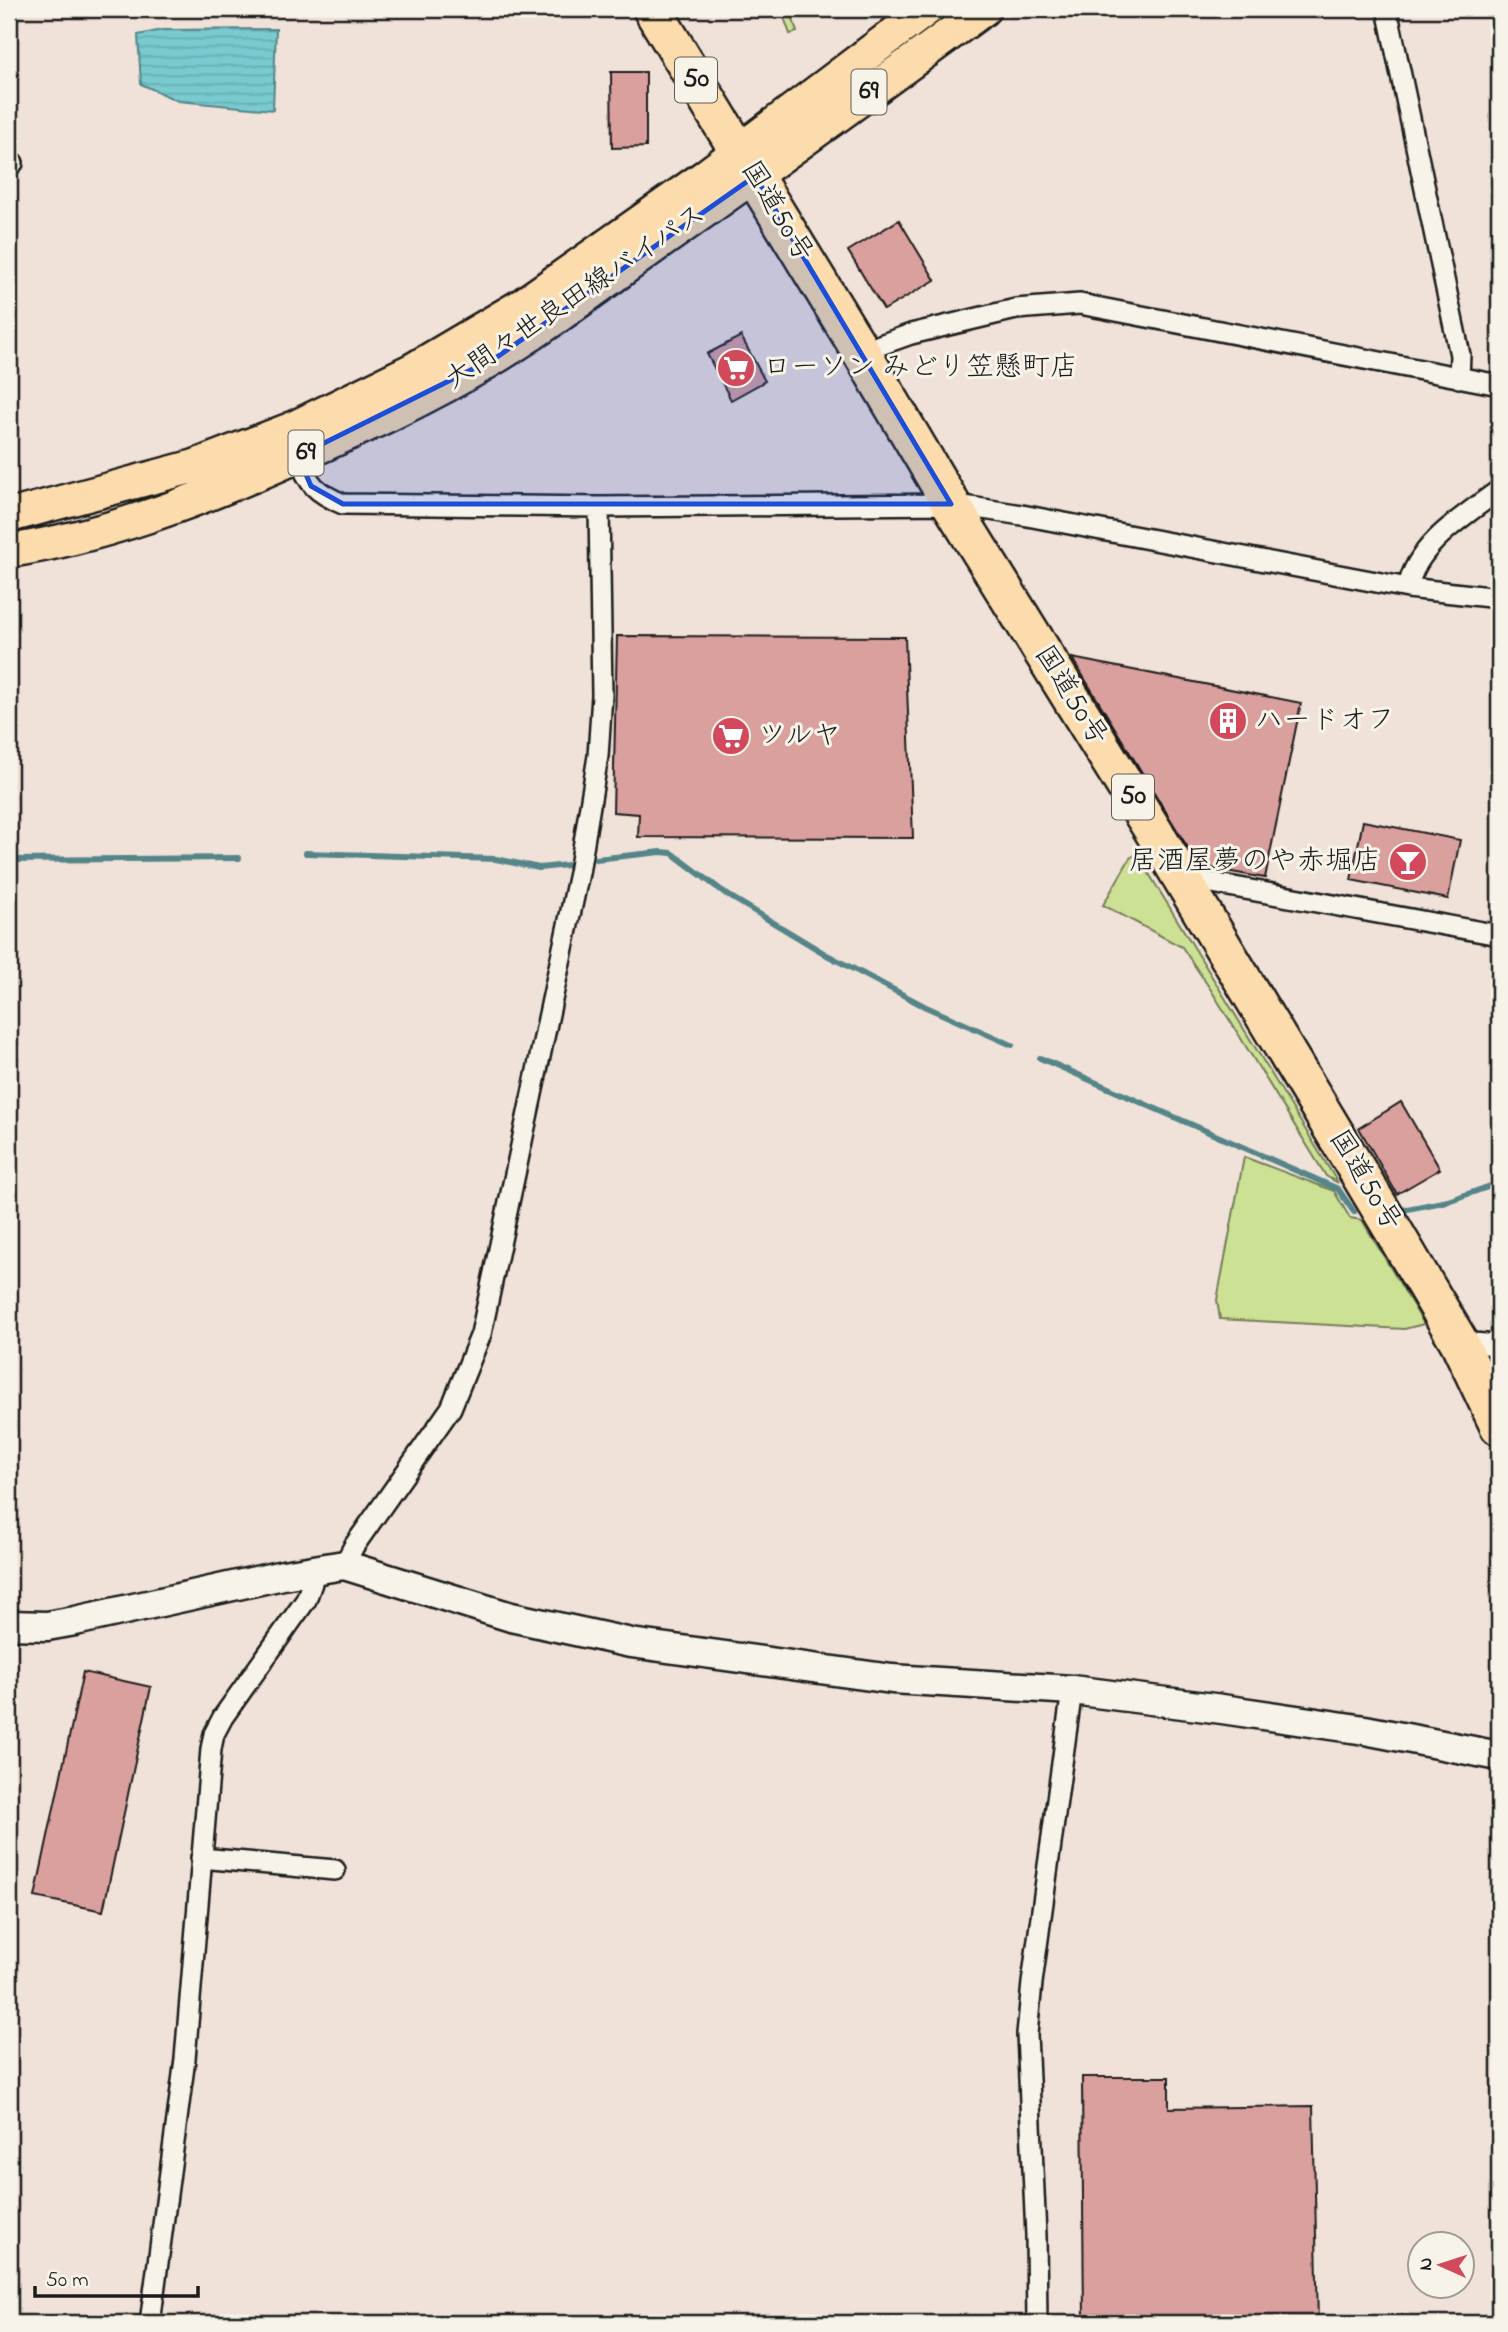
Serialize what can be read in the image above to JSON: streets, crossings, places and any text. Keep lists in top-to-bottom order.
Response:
{
  "streets": {
    "highway": ["50", "国道50号"],
    "main road": ["69", "大間々世良田線バイパス"]
  },
  "crossings": [
    ["国道50号", "大間々世良田線バイパス"]
  ],
  "places": {
    "supermarket": ["ローソン みどり笠懸町店", "ツルヤ"],
    "building": ["ハードオフ"],
    "bar": ["居酒屋夢のや赤堀店"]
  },
  "scale_bar": "50 m",
  "north": "left"
}
